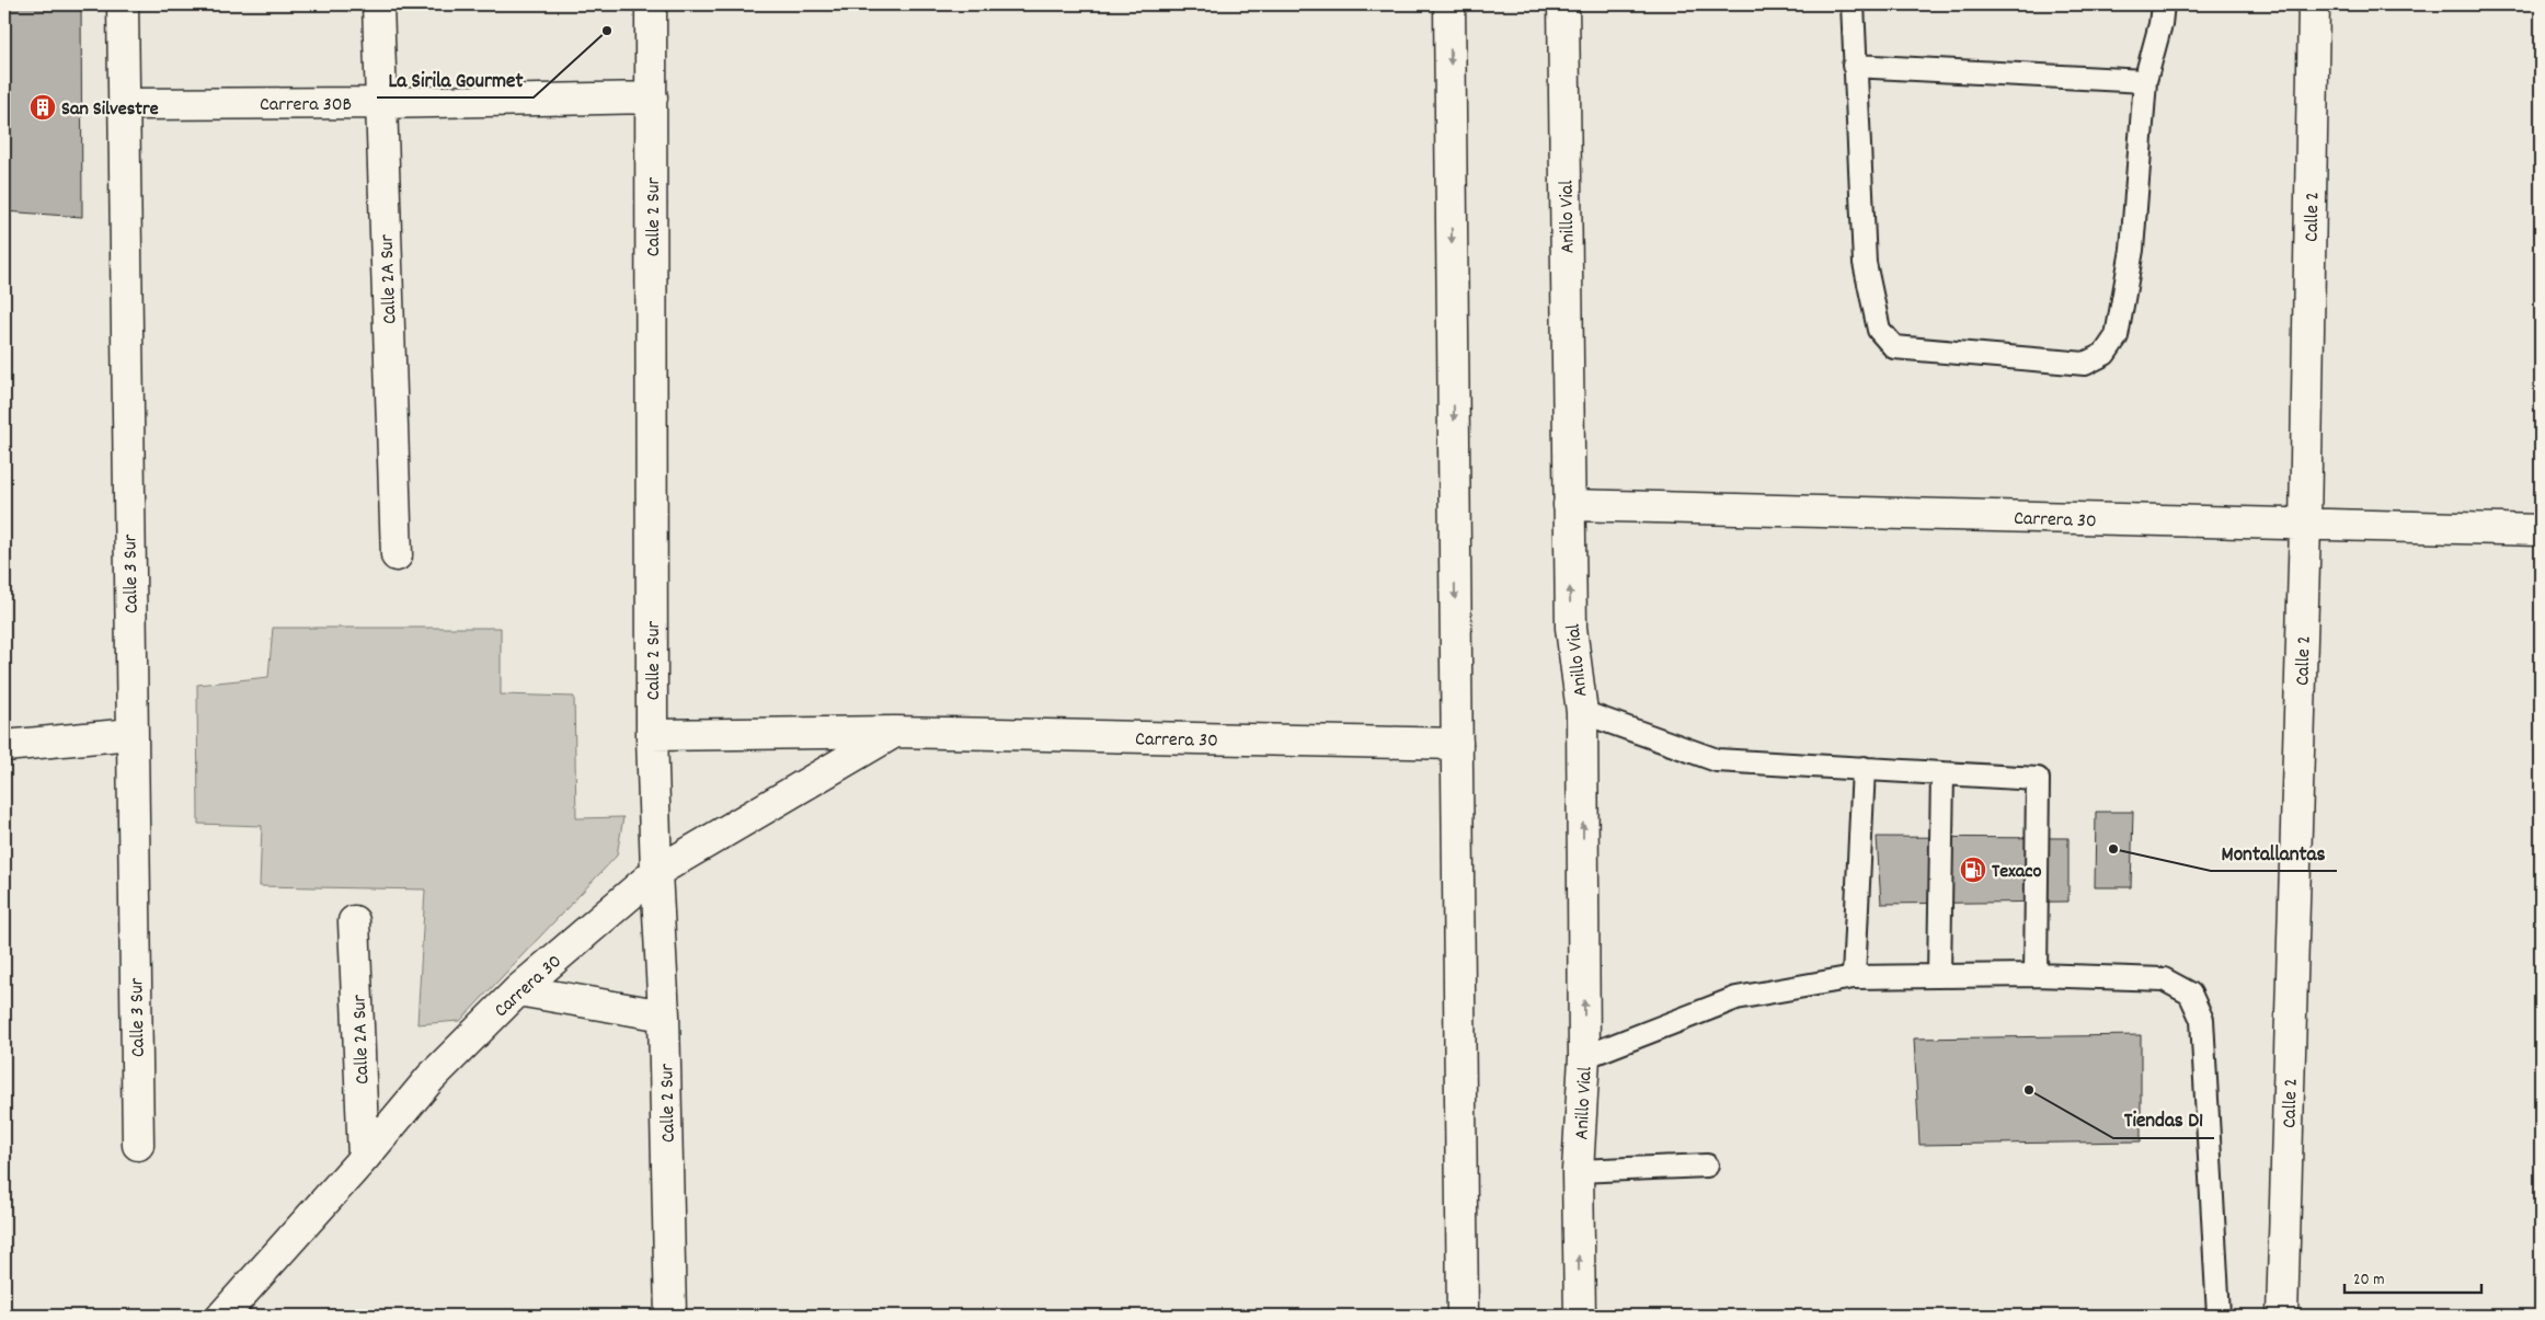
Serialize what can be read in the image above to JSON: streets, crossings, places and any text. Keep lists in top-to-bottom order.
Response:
{
  "streets": {
    "main road": [
      "Carrera 30B",
      "Calle 2 Sur",
      "Anillo Vial",
      "Calle 2",
      "Calle 2A Sur",
      "Carrera 30",
      "Calle 3 Sur"
    ]
  },
  "crossings": [
    ["Carrera 30B", "Calle 2 Sur"],
    ["Carrera 30B", "Calle 2A Sur"],
    ["Carrera 30B", "Calle 3 Sur"],
    ["Calle 2 Sur", "Carrera 30"],
    ["Anillo Vial", "Carrera 30"],
    ["Calle 2", "Carrera 30"],
    ["Calle 2A Sur", "Carrera 30"]
  ],
  "places": {
    "other": ["La Sirila Gourmet", "Montallantas", "Tiendas D1"],
    "building": ["San Silvestre"],
    "fuel station": ["Texaco"]
  },
  "scale_bar": "20 m"
}
